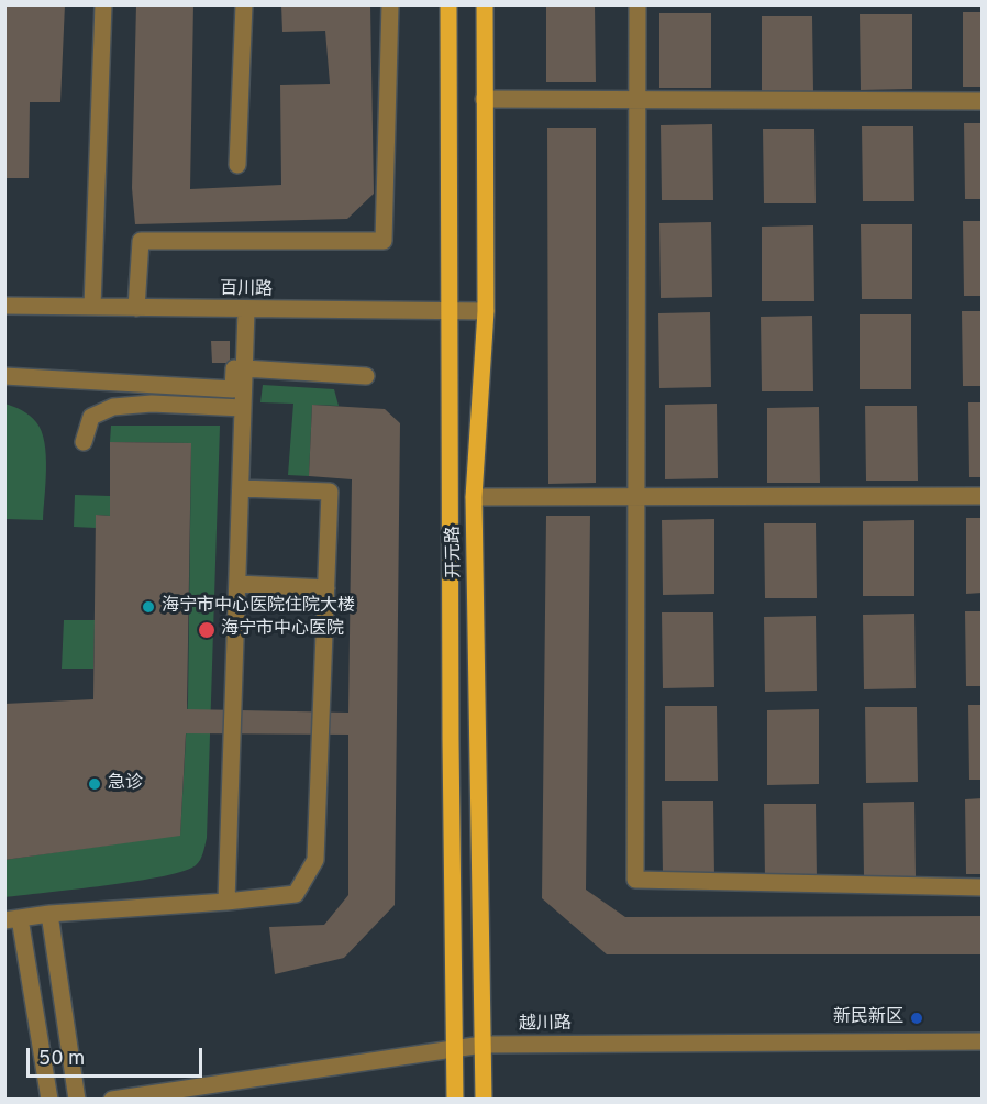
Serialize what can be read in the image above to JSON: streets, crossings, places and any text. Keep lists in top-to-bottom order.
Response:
{
  "streets": {
    "main road": ["开元路"],
    "street": ["百川路", "越川路"]
  },
  "crossings": [
    ["百川路", "开元路"],
    ["开元路", "越川路"]
  ],
  "places": [
    "海宁市中心医院住院大楼",
    "海宁市中心医院",
    "急诊",
    "新民新区"
  ],
  "scale_bar": "50 m"
}
